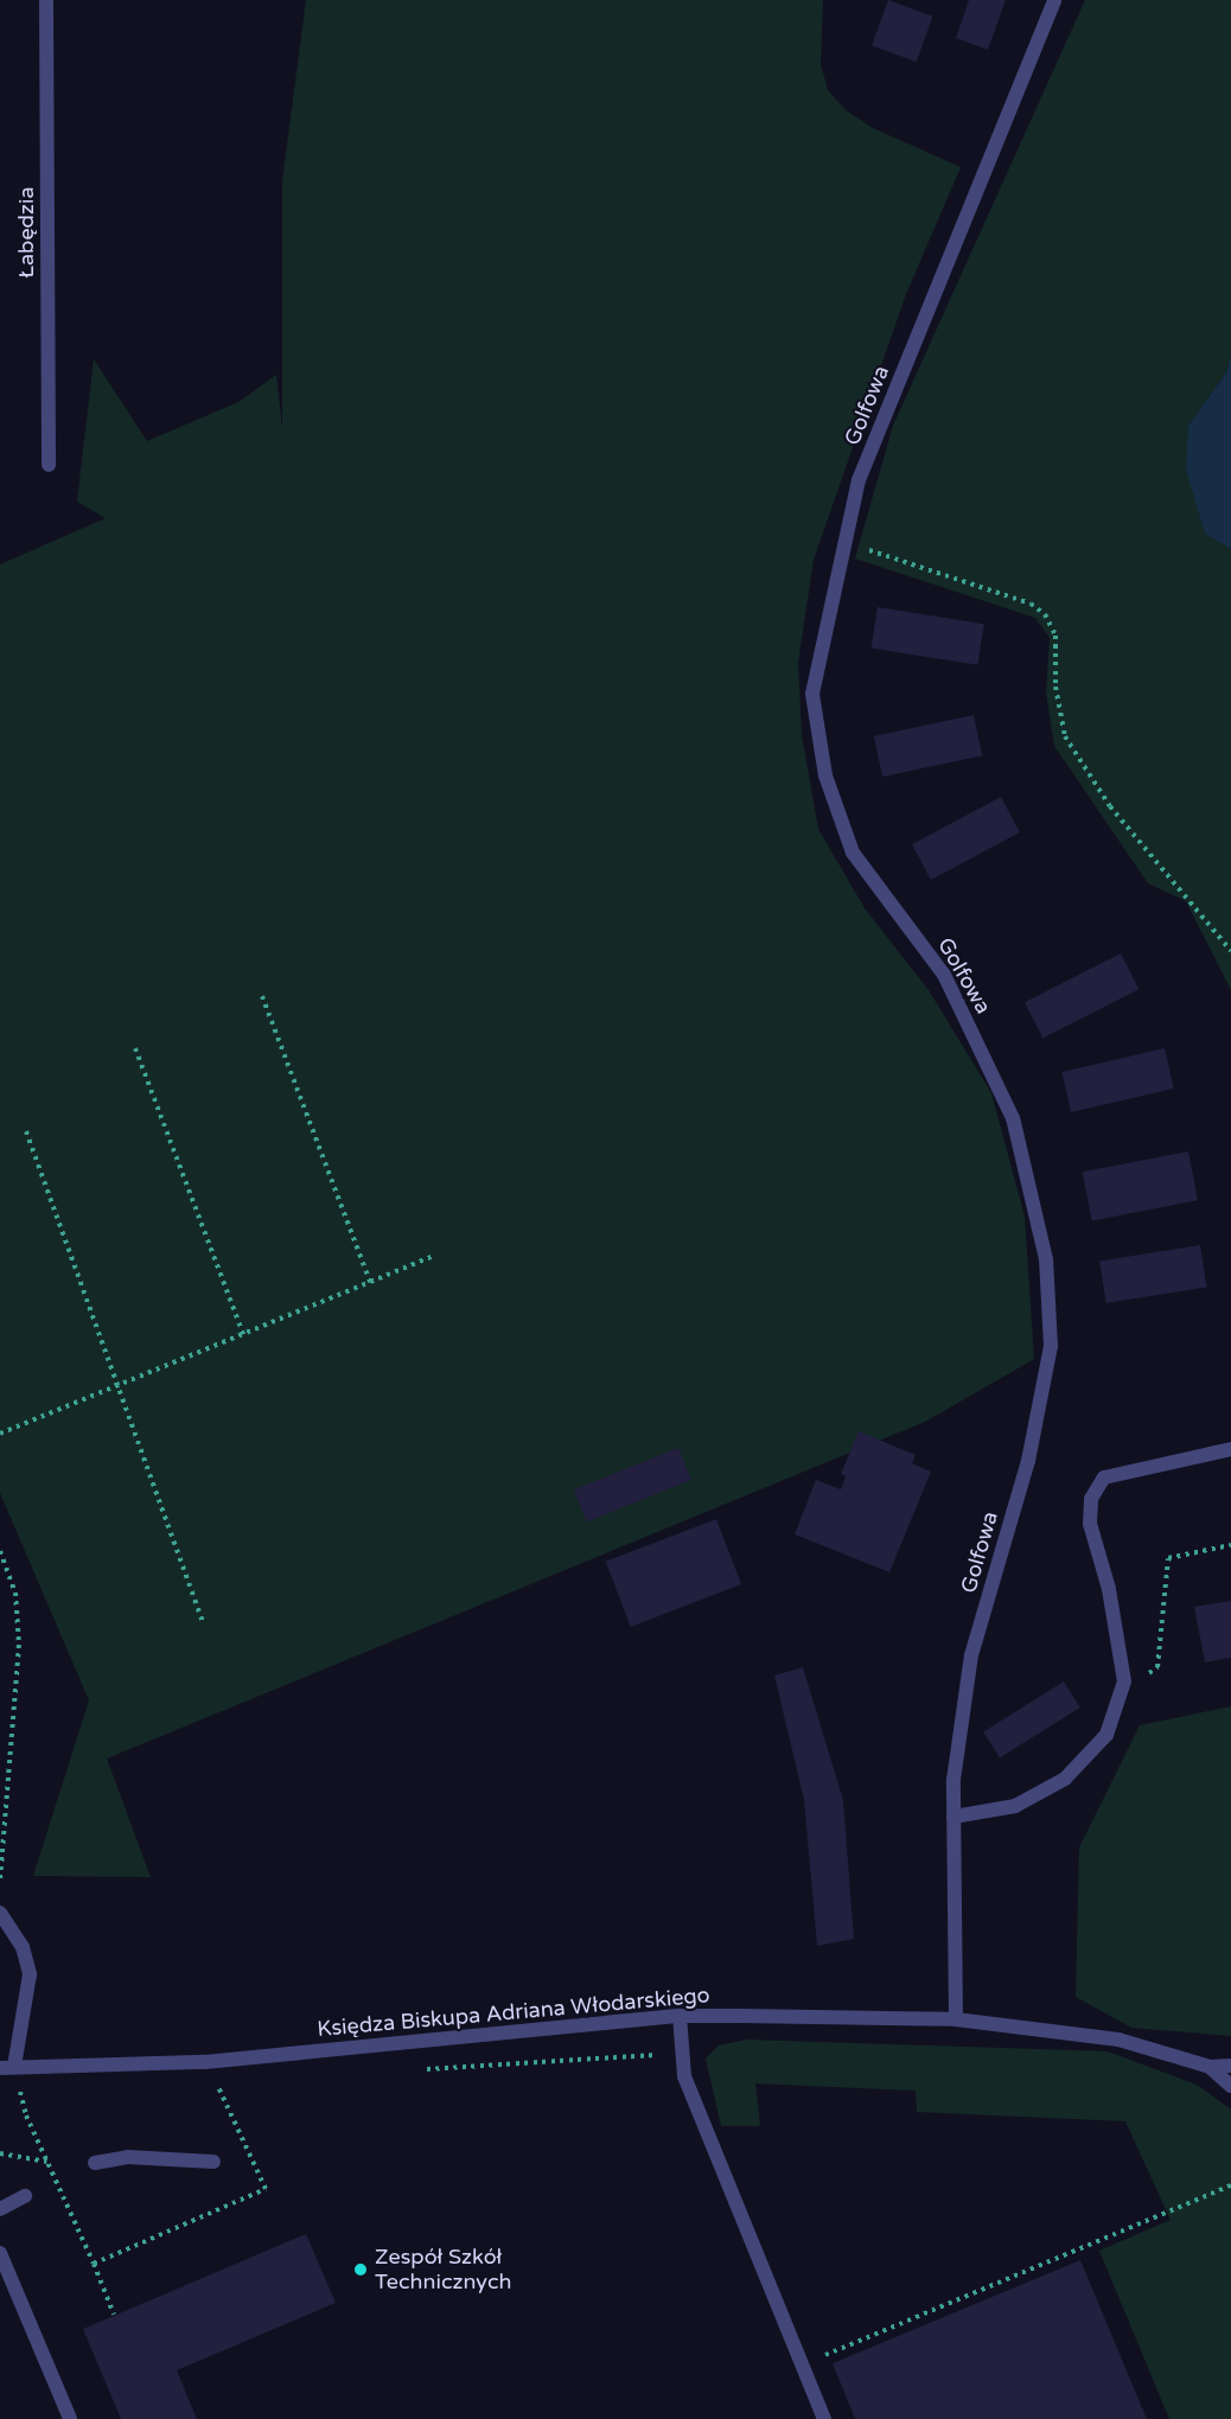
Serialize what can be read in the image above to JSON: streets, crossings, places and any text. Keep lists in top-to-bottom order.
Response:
{
  "streets": {
    "street": ["Łabędzia", "Golfowa", "Księdza Biskupa Adriana Włodarskiego"]
  },
  "crossings": [
    ["Golfowa", "Księdza Biskupa Adriana Włodarskiego"]
  ],
  "places": ["Zespół Szkół Technicznych"]
}
